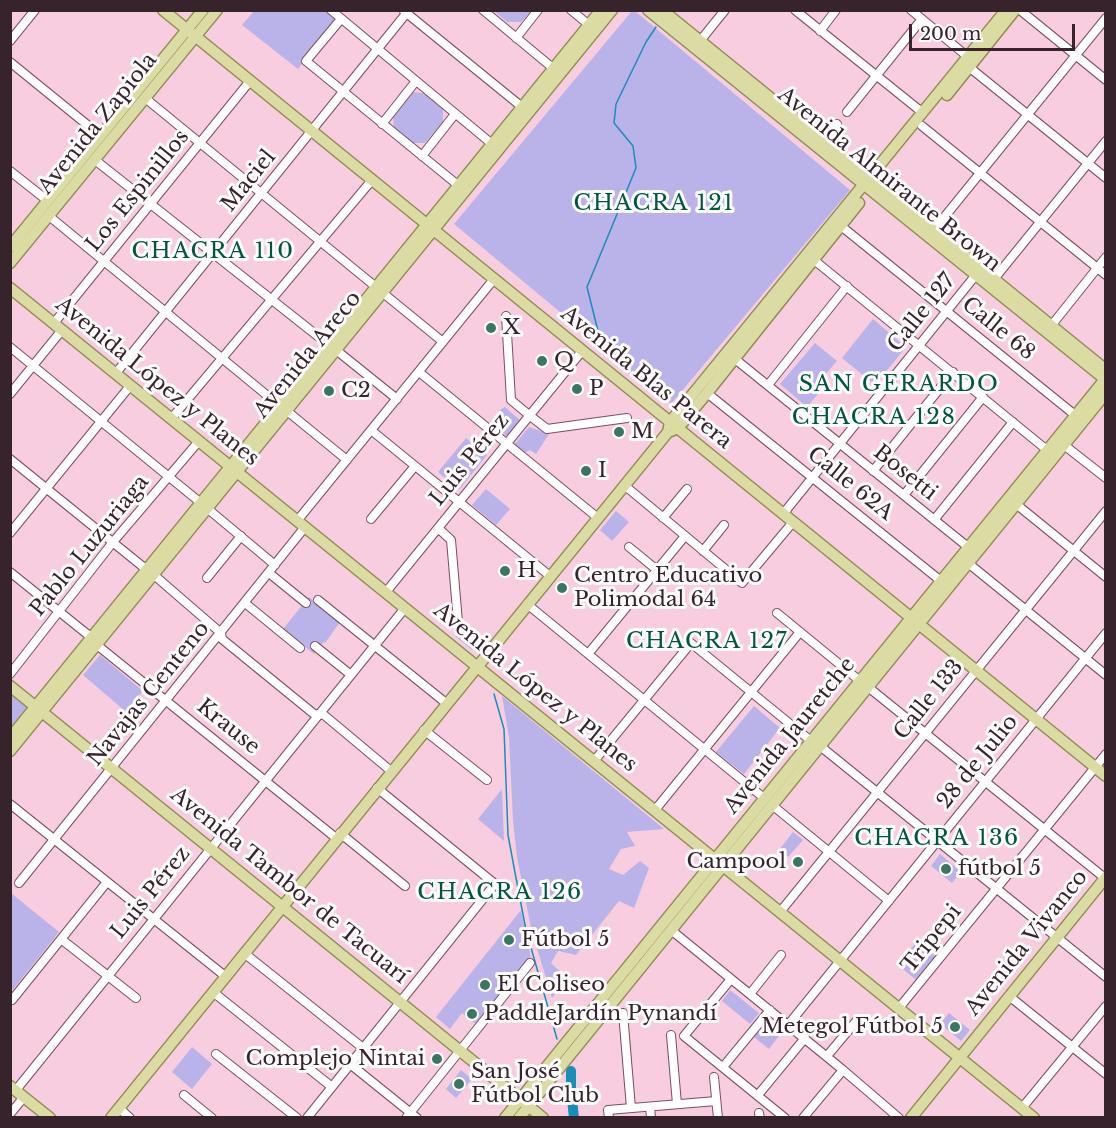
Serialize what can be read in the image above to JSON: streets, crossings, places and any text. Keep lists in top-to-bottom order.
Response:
{
  "streets": {
    "main road": [
      "Avenida Zapiola",
      "Avenida Almirante Brown",
      "Avenida Areco",
      "Avenida Blas Parera",
      "Avenida López y Planes",
      "Avenida Jauretche",
      "Avenida Tambor de Tacuarí",
      "Avenida Vivanco"
    ],
    "street": [
      "Maciel",
      "Los Espinillos",
      "Calle 127",
      "Calle 68",
      "Luis Pérez",
      "Bosetti",
      "Calle 62A",
      "Pablo Luzuriaga",
      "Navajas Centeno",
      "Calle 133",
      "Krause",
      "28 de Julio",
      "Tripepi"
    ]
  },
  "crossings": [
    ["Avenida Zapiola", "Avenida Blas Parera"],
    ["Avenida Almirante Brown", "Calle 127"],
    ["Avenida Almirante Brown", "Avenida Jauretche"],
    ["Maciel", "Avenida Blas Parera"],
    ["Maciel", "Avenida López y Planes"],
    ["Los Espinillos", "Avenida Blas Parera"],
    ["Los Espinillos", "Avenida López y Planes"],
    ["Calle 127", "Calle 68"],
    ["Calle 127", "Avenida Blas Parera"],
    ["Calle 127", "Bosetti"],
    ["Calle 127", "Calle 62A"],
    ["Calle 68", "Avenida Jauretche"],
    ["Avenida Areco", "Avenida Blas Parera"],
    ["Avenida Areco", "Avenida López y Planes"],
    ["Avenida Areco", "Krause"],
    ["Avenida Areco", "Avenida Tambor de Tacuarí"],
    ["Avenida Blas Parera", "Luis Pérez"],
    ["Avenida Blas Parera", "Navajas Centeno"],
    ["Avenida Blas Parera", "Calle 133"],
    ["Avenida Blas Parera", "Avenida Jauretche"],
    ["Avenida Blas Parera", "28 de Julio"],
    ["Avenida Blas Parera", "Tripepi"],
    ["Avenida López y Planes", "Luis Pérez"],
    ["Avenida López y Planes", "Pablo Luzuriaga"],
    ["Avenida López y Planes", "Navajas Centeno"],
    ["Avenida López y Planes", "Calle 133"],
    ["Avenida López y Planes", "Avenida Jauretche"],
    ["Avenida López y Planes", "28 de Julio"],
    ["Avenida López y Planes", "Tripepi"],
    ["Avenida López y Planes", "Avenida Vivanco"],
    ["Luis Pérez", "Krause"],
    ["Luis Pérez", "Avenida Tambor de Tacuarí"],
    ["Bosetti", "Avenida Jauretche"],
    ["Calle 62A", "Avenida Jauretche"],
    ["Pablo Luzuriaga", "Krause"],
    ["Navajas Centeno", "Krause"],
    ["Navajas Centeno", "Avenida Tambor de Tacuarí"],
    ["Avenida Jauretche", "Avenida Tambor de Tacuarí"]
  ],
  "districts": [
    "CHACRA 121",
    "CHACRA 110",
    "SAN GERARDO",
    "CHACRA 128",
    "CHACRA 127",
    "CHACRA 136",
    "CHACRA 126"
  ],
  "places": [
    "X",
    "Q",
    "P",
    "C2",
    "M",
    "I",
    "H",
    "Centro Educativo Polimodal 64",
    "Campool",
    "fútbol 5",
    "Fútbol 5",
    "El Coliseo",
    "PaddleJardín Pynandí",
    "Metegol Fútbol 5",
    "Complejo Nintai",
    "San José Fútbol Club"
  ],
  "scale_bar": "200 m"
}
